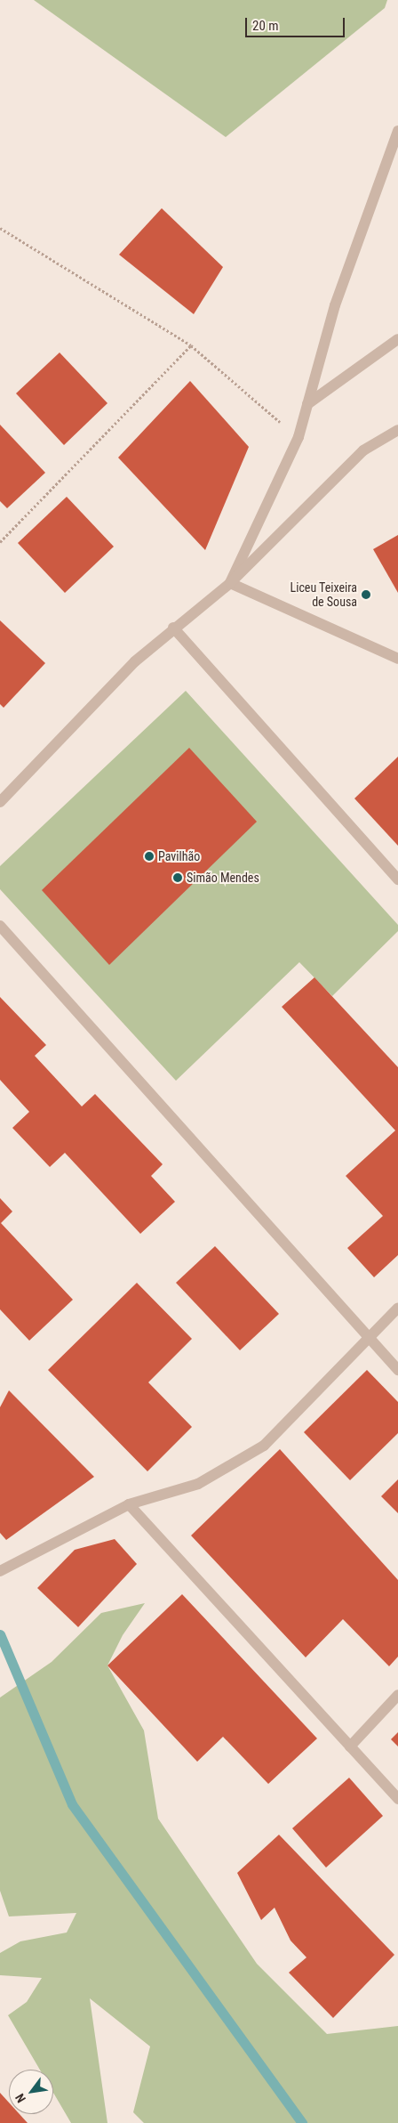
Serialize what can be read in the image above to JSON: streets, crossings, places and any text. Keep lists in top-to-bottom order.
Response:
{
  "places": ["Liceu Teixeira de Sousa", "Pavilhão", "Simão Mendes"],
  "scale_bar": "20 m",
  "north": "bottom left"
}
